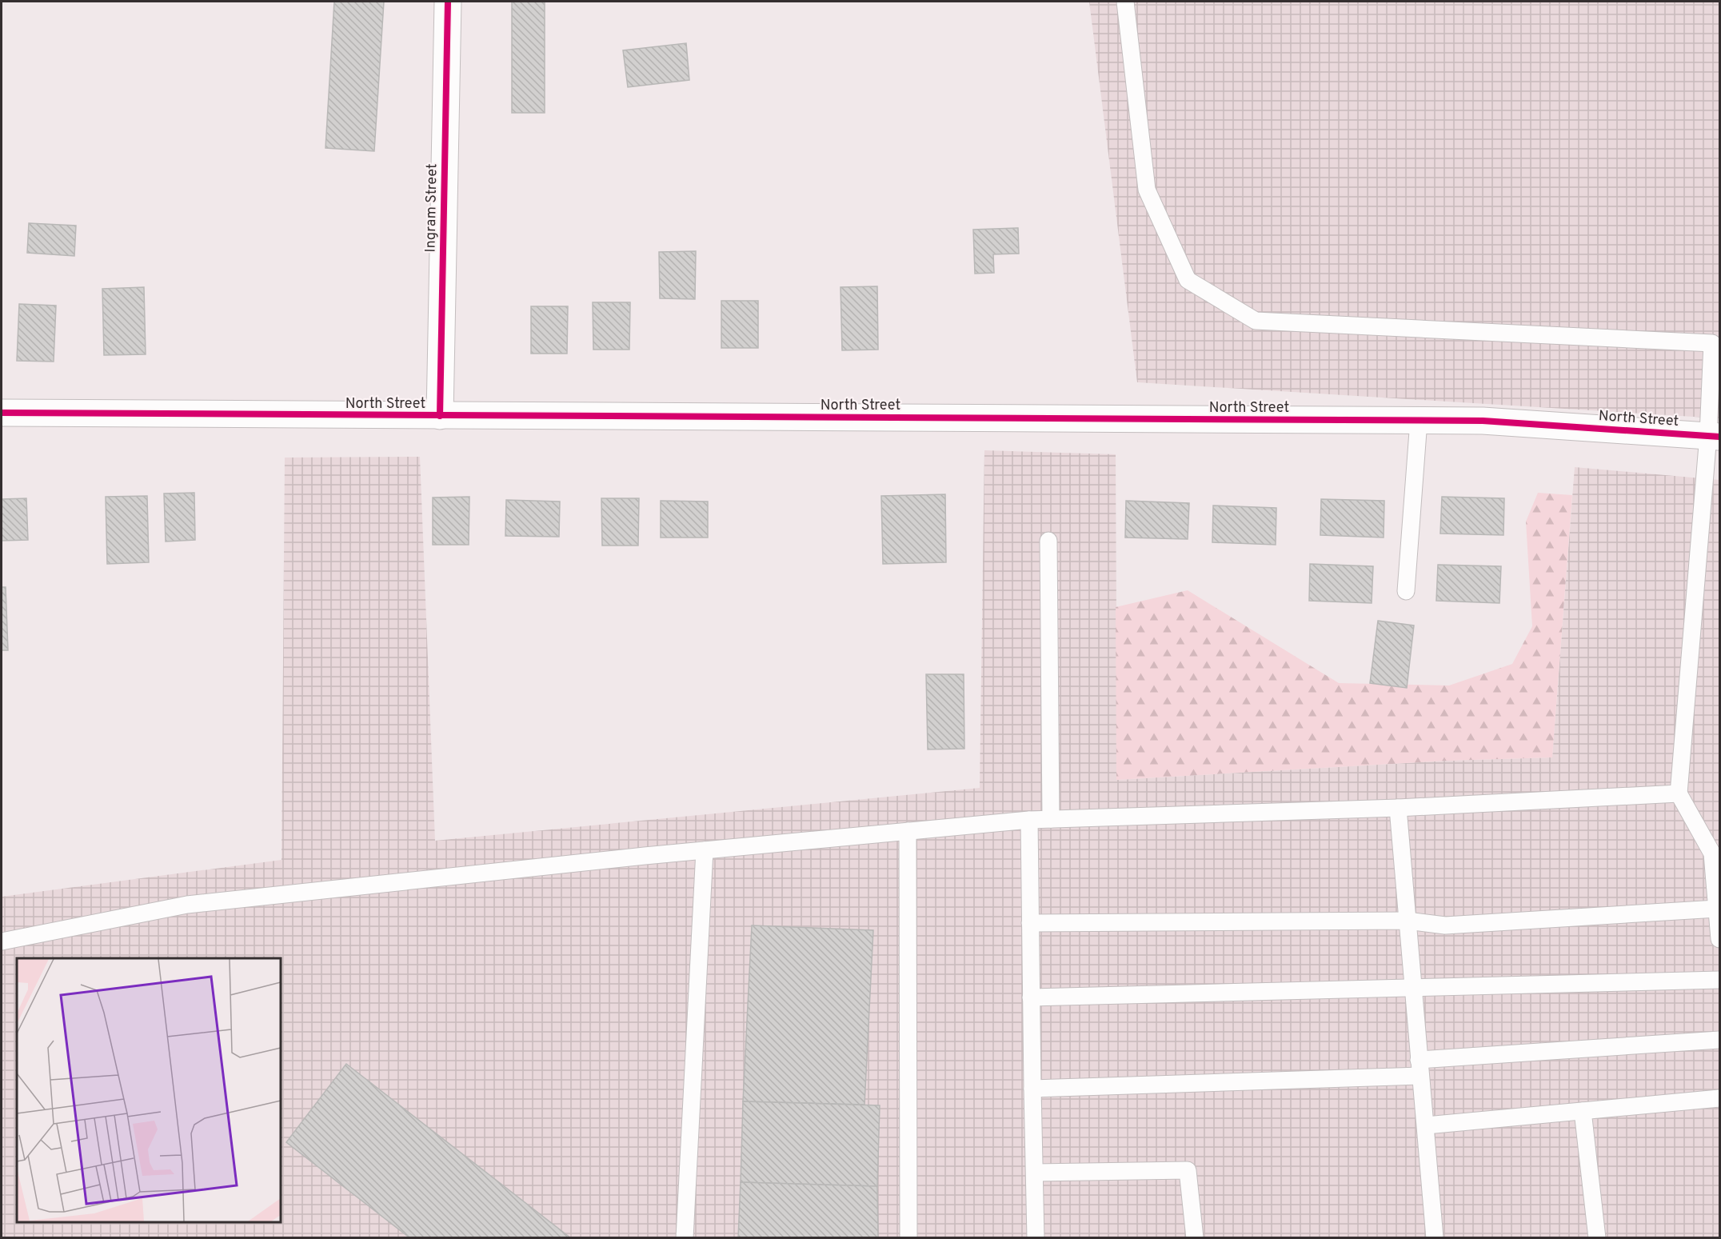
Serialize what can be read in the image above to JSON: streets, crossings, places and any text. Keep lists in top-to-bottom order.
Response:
{
  "streets": {
    "street": ["Ingram Street", "North Street"]
  },
  "crossings": [
    ["Ingram Street", "North Street"]
  ]
}
